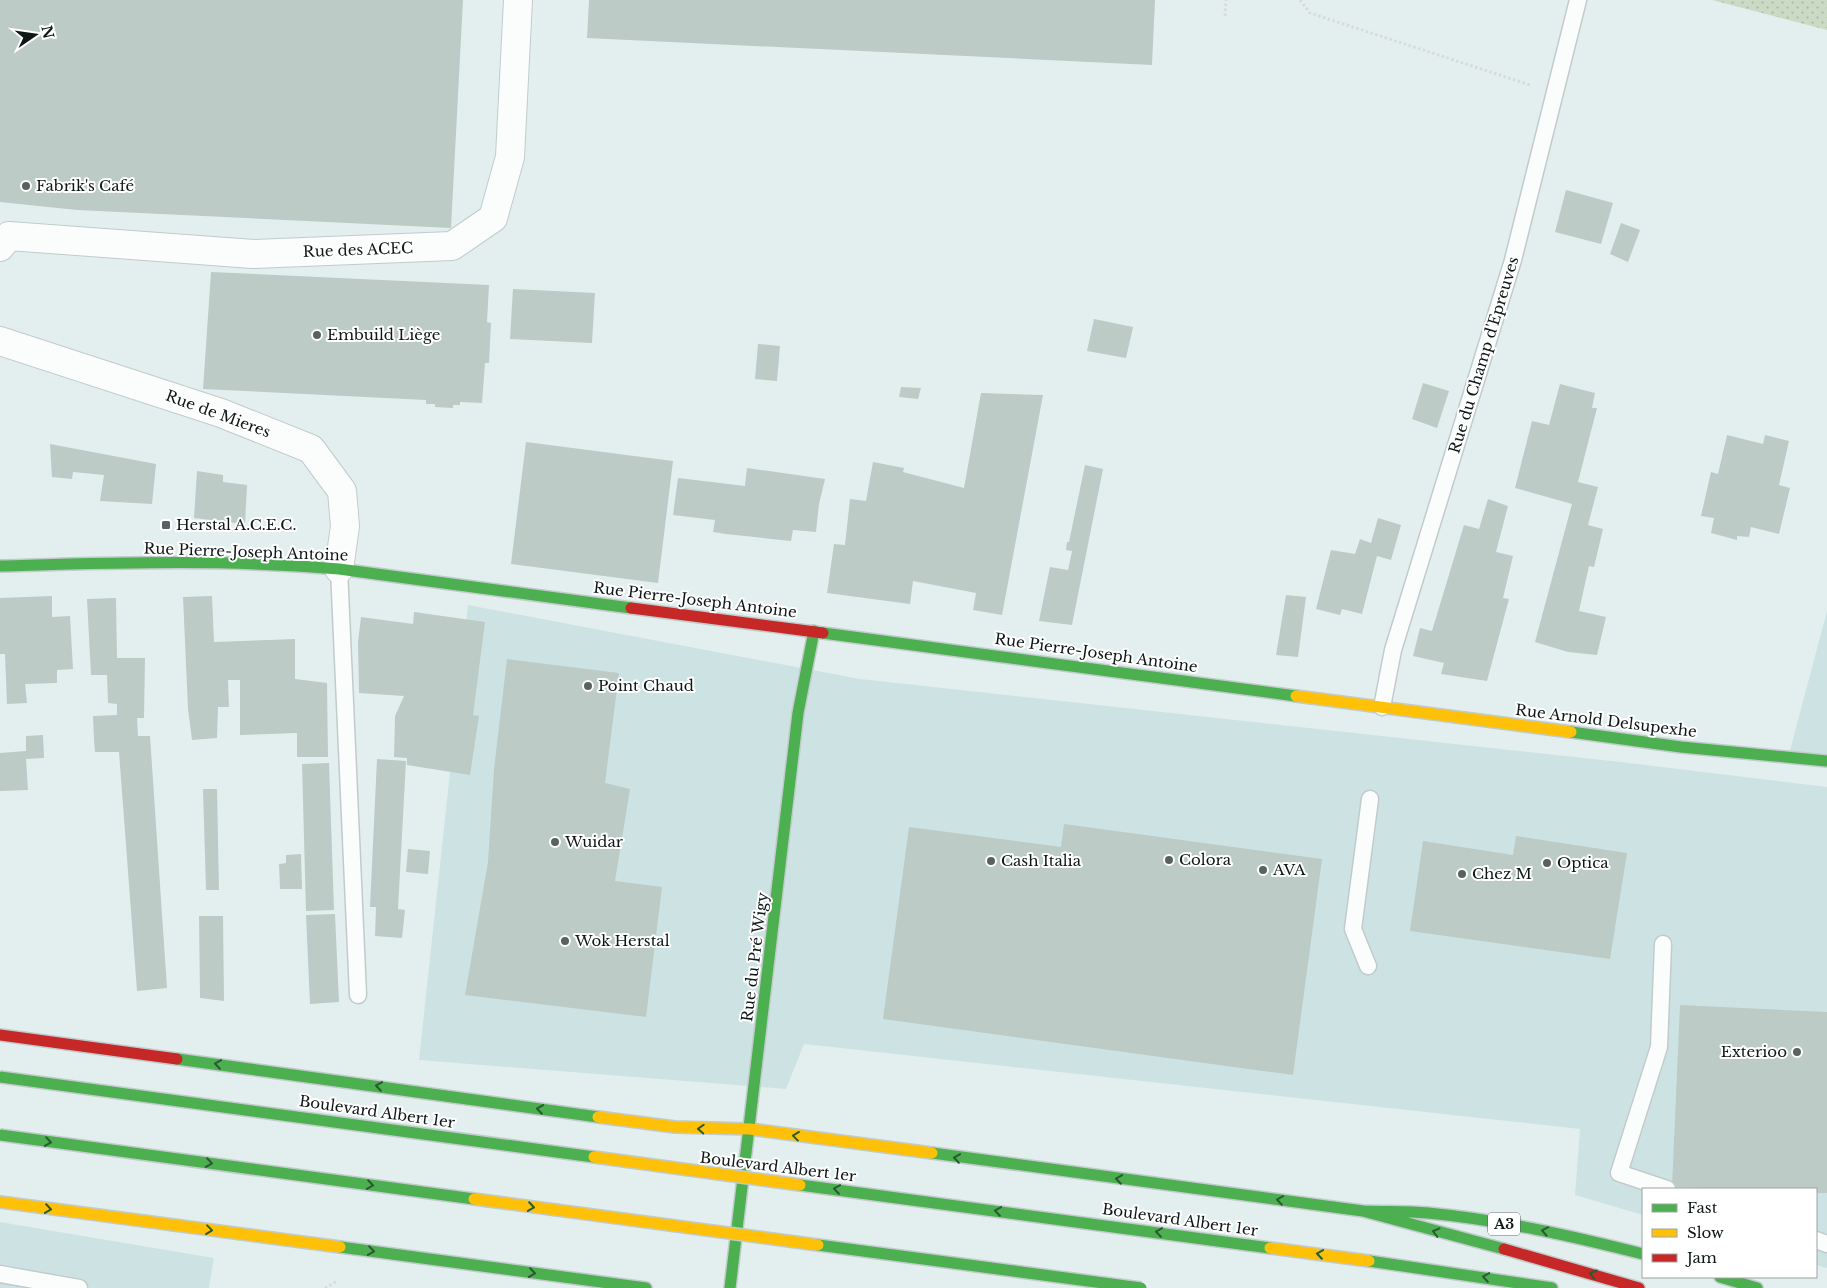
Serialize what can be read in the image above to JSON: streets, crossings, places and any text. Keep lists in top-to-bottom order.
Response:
{
  "streets": {
    "main road": [
      "Rue Pierre-Joseph Antoine",
      "Rue Arnold Delsupexhe",
      "Rue du Pré Wigy",
      "Boulevard Albert 1er",
      "A3"
    ],
    "street": ["Rue des ACEC", "Rue de Mieres"],
    "lane": ["Rue du Champ d'Epreuves"]
  },
  "crossings": [
    ["Rue du Champ d'Epreuves", "Rue Pierre-Joseph Antoine"],
    ["Rue du Champ d'Epreuves", "Rue Arnold Delsupexhe"],
    ["Rue de Mieres", "Rue Pierre-Joseph Antoine"],
    ["Rue Pierre-Joseph Antoine", "Rue Arnold Delsupexhe"],
    ["Rue Pierre-Joseph Antoine", "Rue du Pré Wigy"]
  ],
  "places": {
    "other": [
      "Fabrik's Café",
      "Embuild Liège",
      "Point Chaud",
      "Wuidar",
      "Colora",
      "Cash Italia",
      "Optica",
      "AVA",
      "Chez M",
      "Wok Herstal",
      "Exterioo"
    ],
    "transit": ["Herstal A.C.E.C."]
  },
  "legend": ["Fast", "Slow", "Jam"],
  "north": "right"
}
